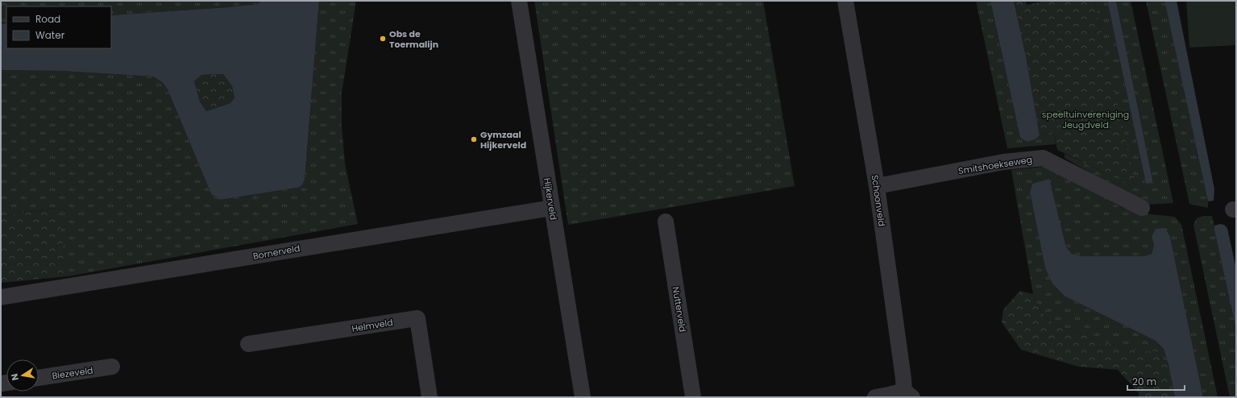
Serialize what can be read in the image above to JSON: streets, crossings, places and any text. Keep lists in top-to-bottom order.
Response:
{
  "streets": {
    "street": [
      "Smitshoekseweg",
      "Hijkerveld",
      "Schoonveld",
      "Bornerveld",
      "Nutterveld",
      "Helmveld",
      "Biezeveld"
    ]
  },
  "crossings": [
    ["Smitshoekseweg", "Schoonveld"],
    ["Hijkerveld", "Bornerveld"]
  ],
  "parks": ["speeltuinvereniging Jeugdveld"],
  "places": ["Obs de Toermalijn", "Gymzaal Hijkerveld"],
  "legend": ["Road", "Water"],
  "scale_bar": "20 m",
  "north": "left"
}
